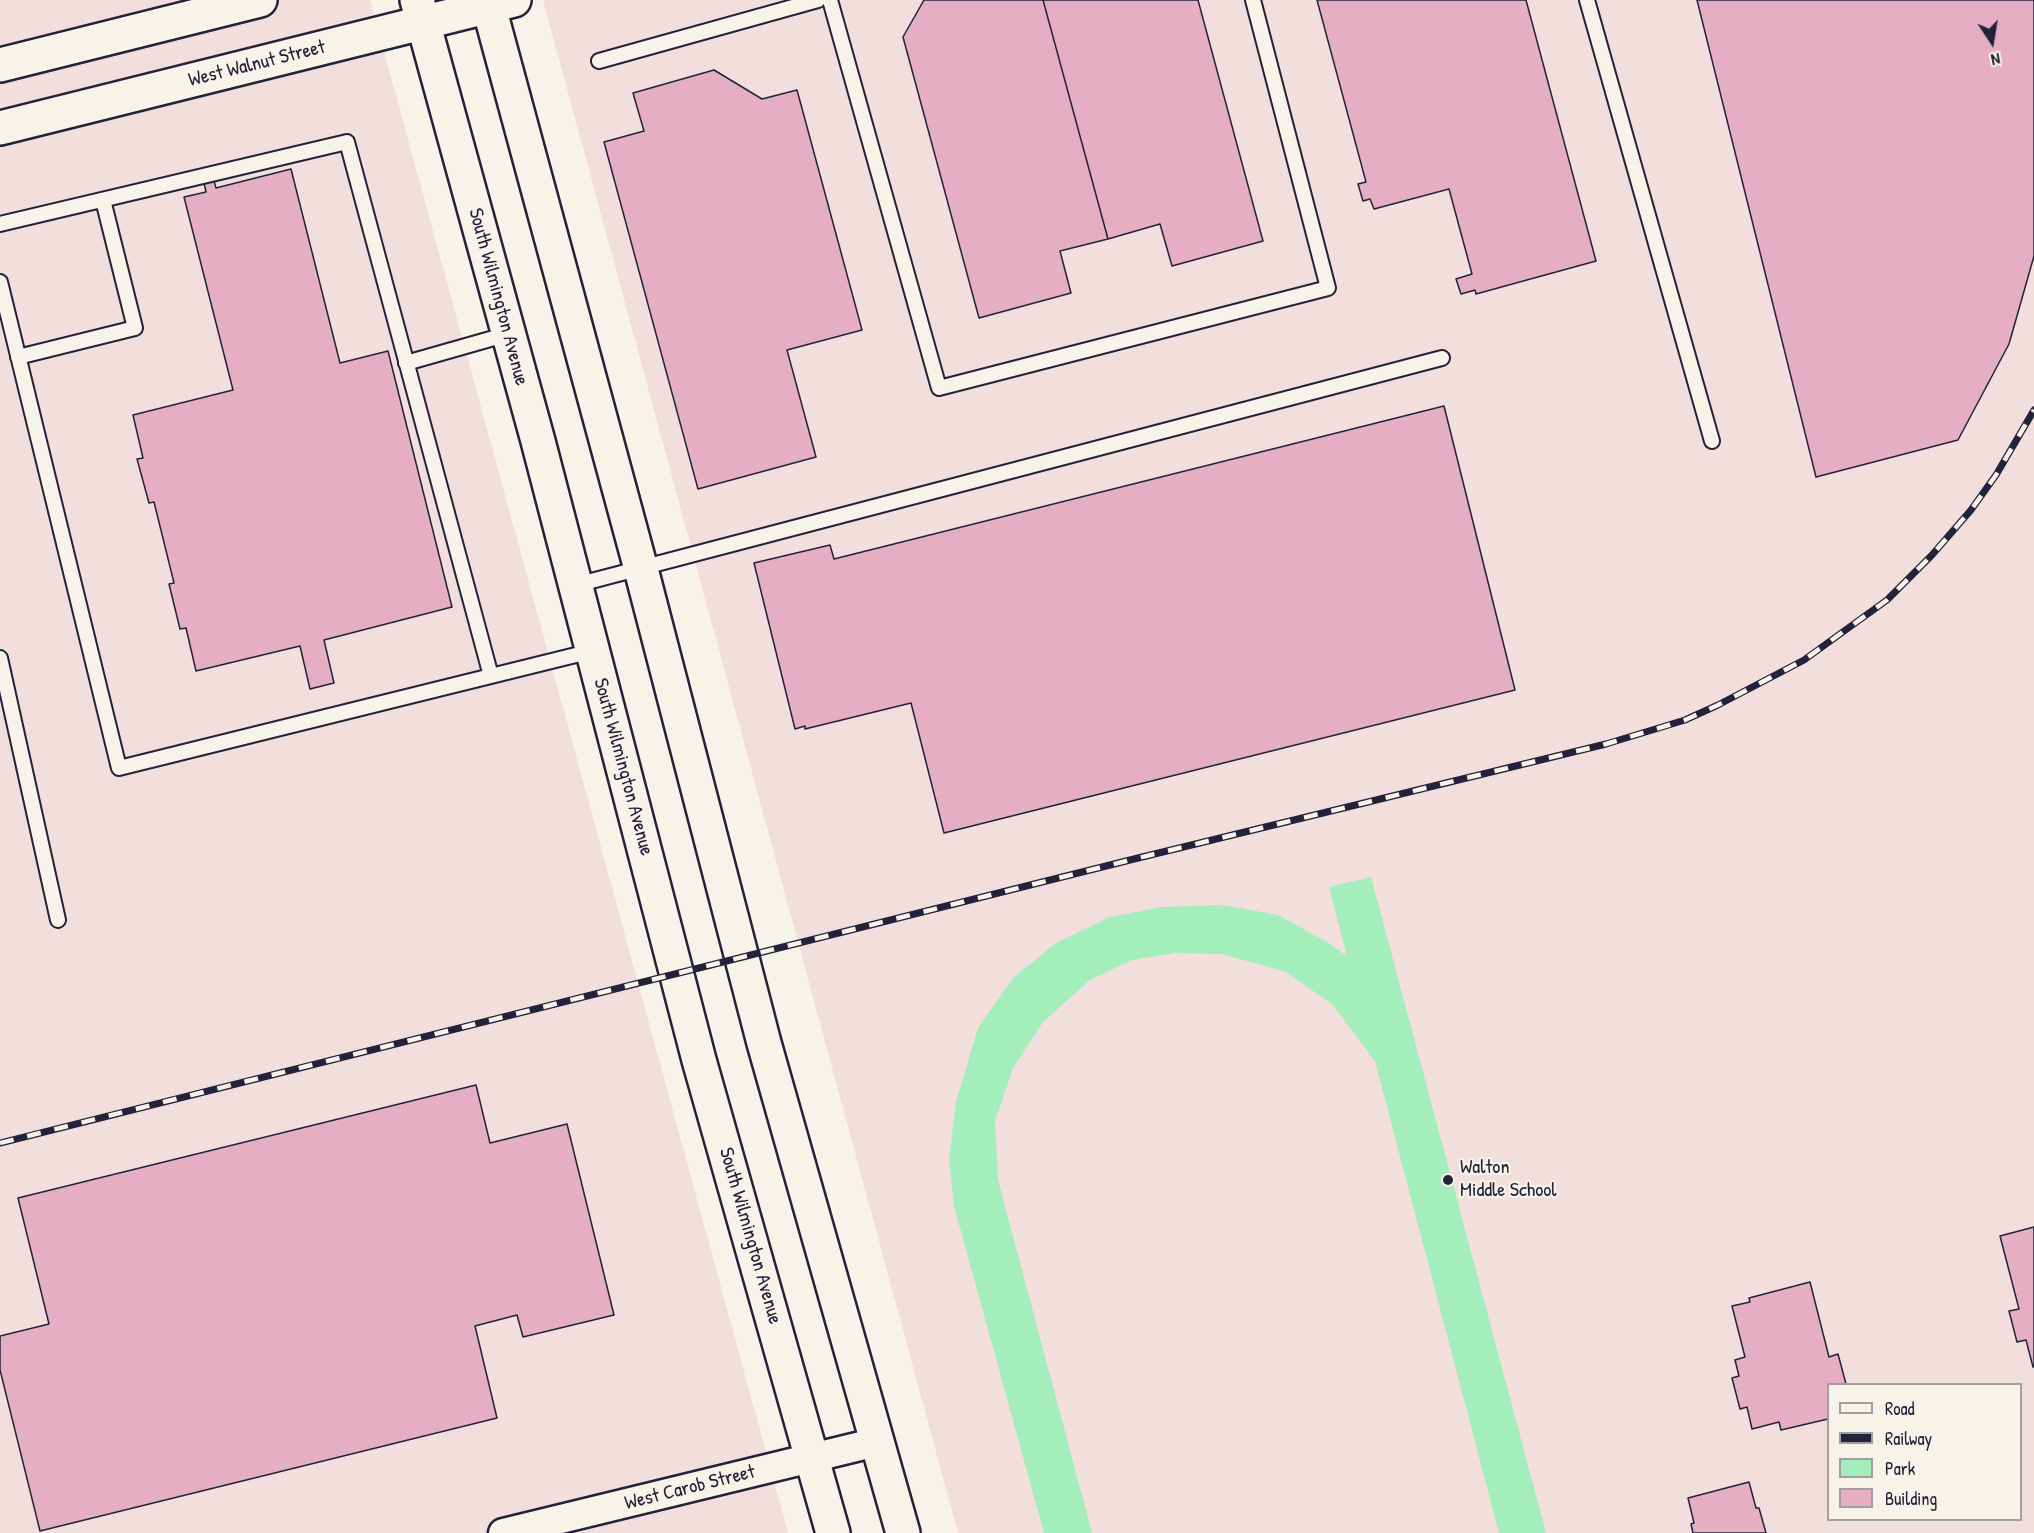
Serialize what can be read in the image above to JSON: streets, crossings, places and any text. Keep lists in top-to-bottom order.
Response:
{
  "streets": {
    "main road": ["West Walnut Street", "South Wilmington Avenue"],
    "street": ["West Carob Street"]
  },
  "crossings": [
    ["West Walnut Street", "South Wilmington Avenue"],
    ["South Wilmington Avenue", "West Carob Street"]
  ],
  "places": ["Walton Middle School"],
  "legend": [
    "Road",
    "Railway",
    "Park",
    "Building"
  ],
  "north": "bottom"
}
